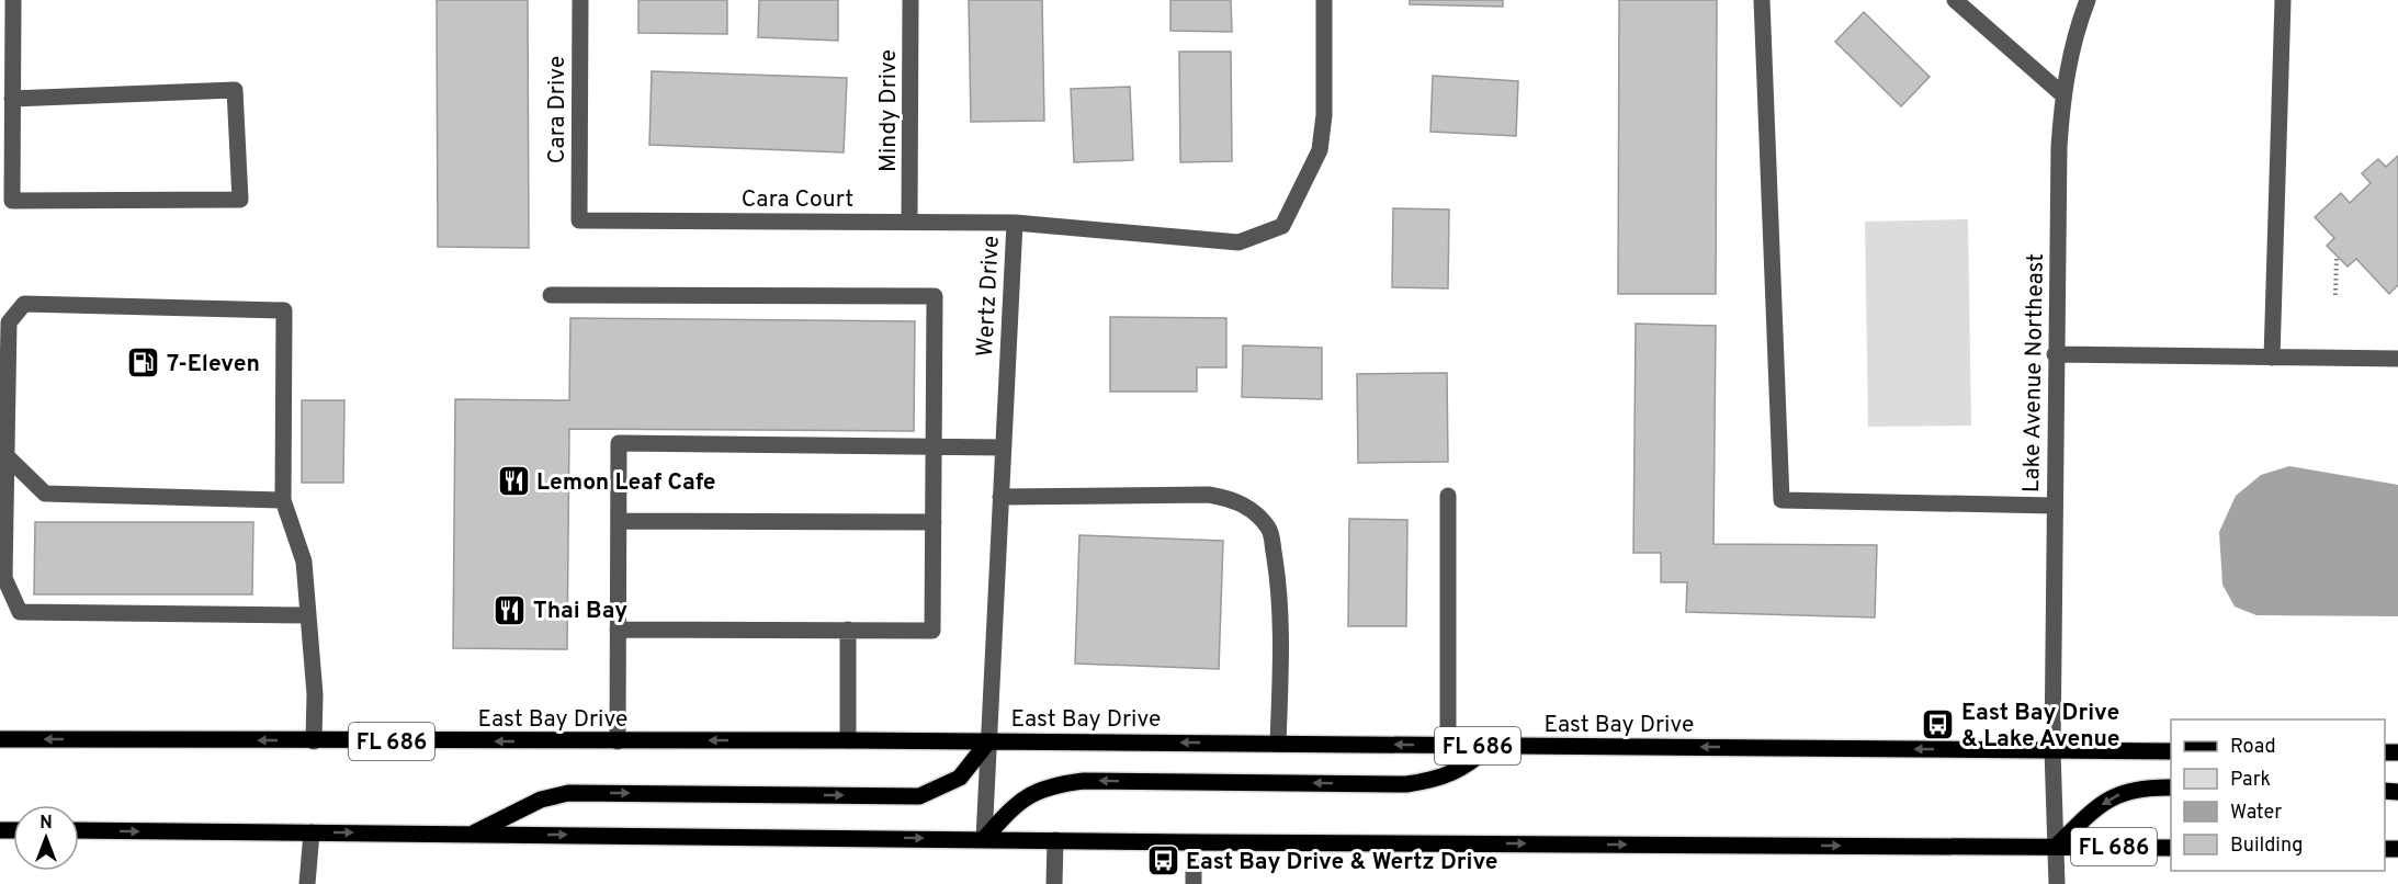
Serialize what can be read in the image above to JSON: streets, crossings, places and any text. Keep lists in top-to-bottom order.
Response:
{
  "streets": {
    "main road": ["East Bay Drive", "FL 686"],
    "street": [
      "Cara Drive",
      "Mindy Drive",
      "Cara Court",
      "Wertz Drive",
      "Lake Avenue Northeast"
    ]
  },
  "crossings": [
    ["Cara Drive", "Cara Court"],
    ["Mindy Drive", "Cara Court"],
    ["Cara Court", "Wertz Drive"],
    ["Wertz Drive", "East Bay Drive"],
    ["Wertz Drive", "FL 686"],
    ["Lake Avenue Northeast", "East Bay Drive"],
    ["Lake Avenue Northeast", "FL 686"]
  ],
  "places": {
    "fuel station": ["7-Eleven"],
    "restaurant": ["Lemon Leaf Cafe", "Thai Bay"],
    "bus stop": ["East Bay Drive & Lake Avenue", "East Bay Drive & Wertz Drive"]
  },
  "legend": [
    "Road",
    "Park",
    "Water",
    "Building"
  ],
  "north": "top"
}
